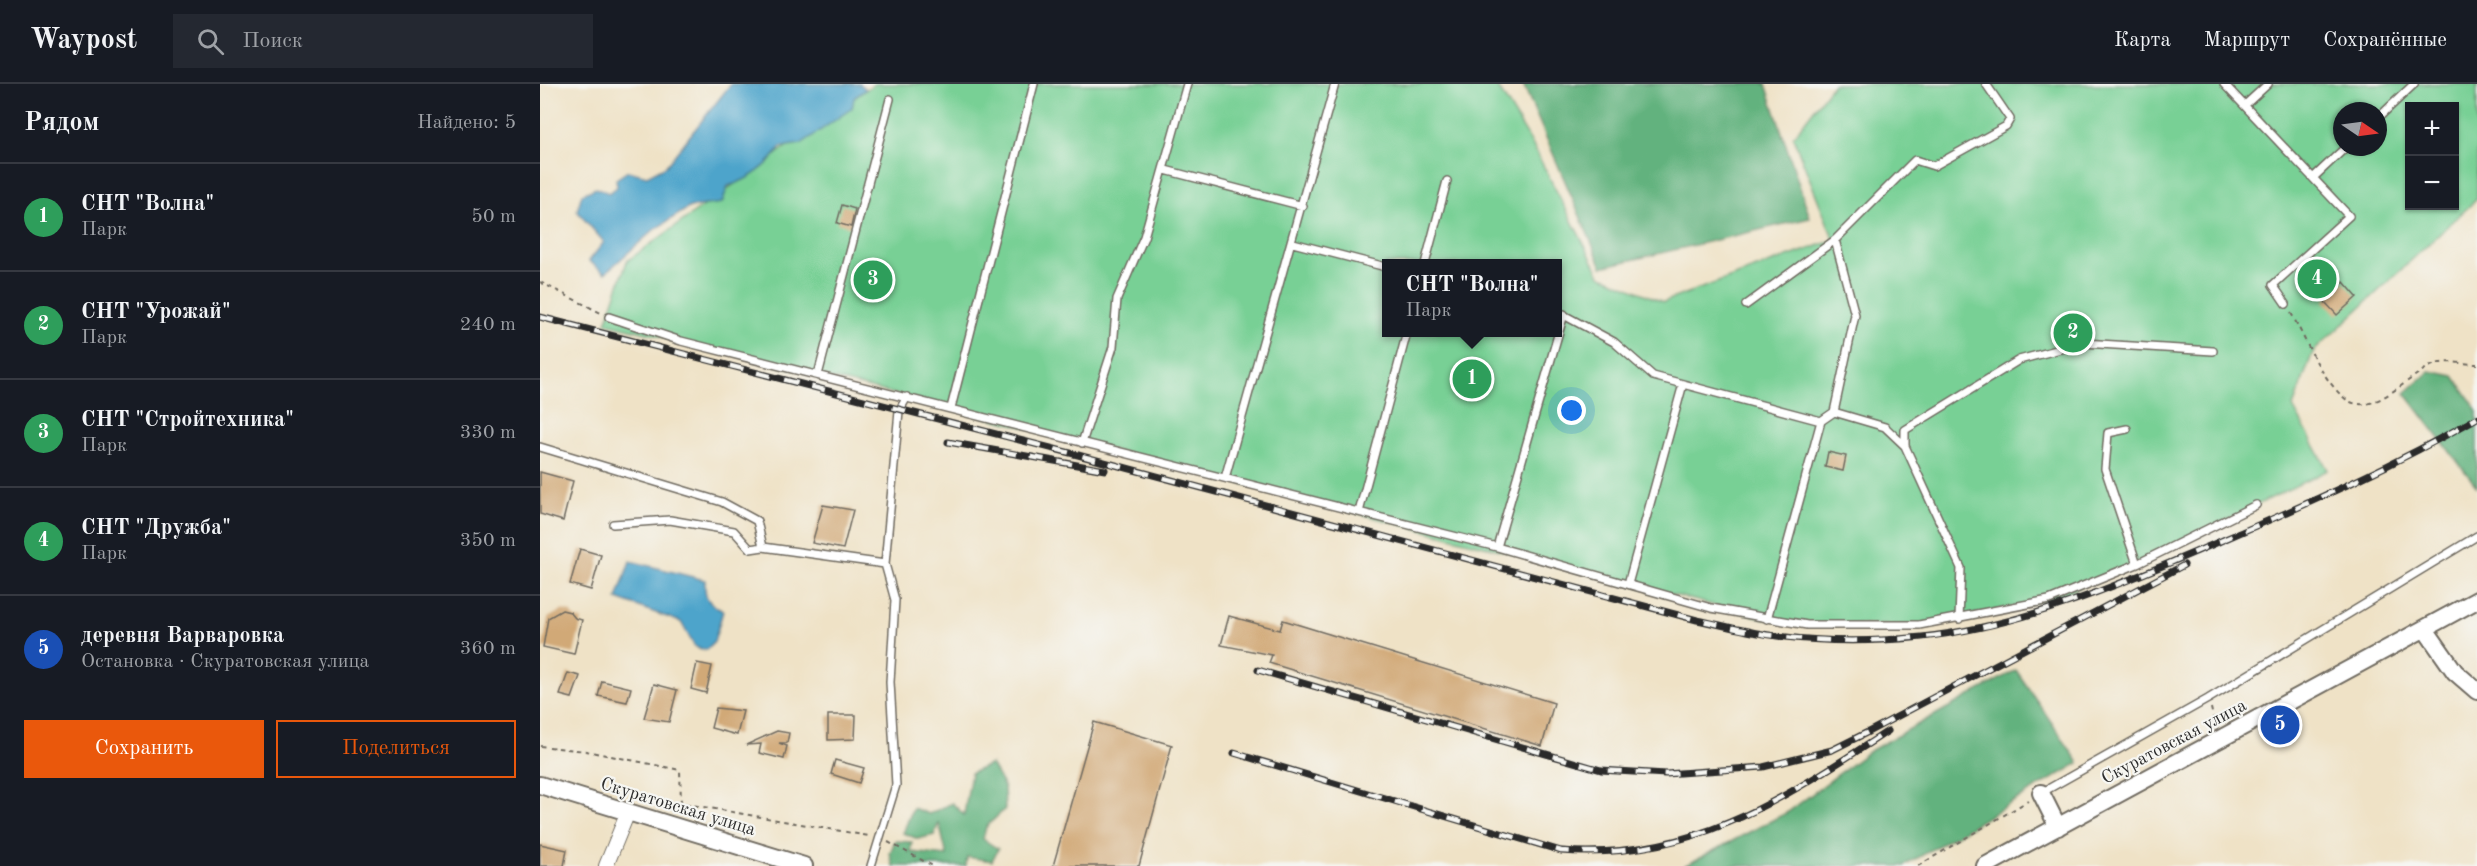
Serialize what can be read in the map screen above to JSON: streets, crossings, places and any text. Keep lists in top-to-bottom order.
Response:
{
  "streets": {
    "street": ["Скуратовская улица"]
  },
  "north": "right",
  "page": {
    "header": "Waypost",
    "search": "Поиск",
    "nav": ["Карта", "Маршрут", "Сохранённые"],
    "heading": ["Рядом", "Найдено: 5"],
    "map_buttons": ["+", "−"],
    "list": [
      {
        "mark": "1",
        "name": "СНТ \"Волна\"",
        "note": "Парк",
        "value": "50 m"
      },
      {
        "mark": "2",
        "name": "СНТ \"Урожай\"",
        "note": "Парк",
        "value": "240 m"
      },
      {
        "mark": "3",
        "name": "СНТ \"Стройтехника\"",
        "note": "Парк",
        "value": "330 m"
      },
      {
        "mark": "4",
        "name": "СНТ \"Дружба\"",
        "note": "Парк",
        "value": "350 m"
      },
      {
        "mark": "5",
        "name": "деревня Варваровка",
        "note": "Остановка · Скуратовская улица",
        "value": "360 m"
      }
    ],
    "pins": [
      "4",
      "3",
      "2",
      "1",
      "5"
    ],
    "popup": ["СНТ \"Волна\"", "Парк"],
    "buttons": ["Сохранить", "Поделиться"]
  }
}
